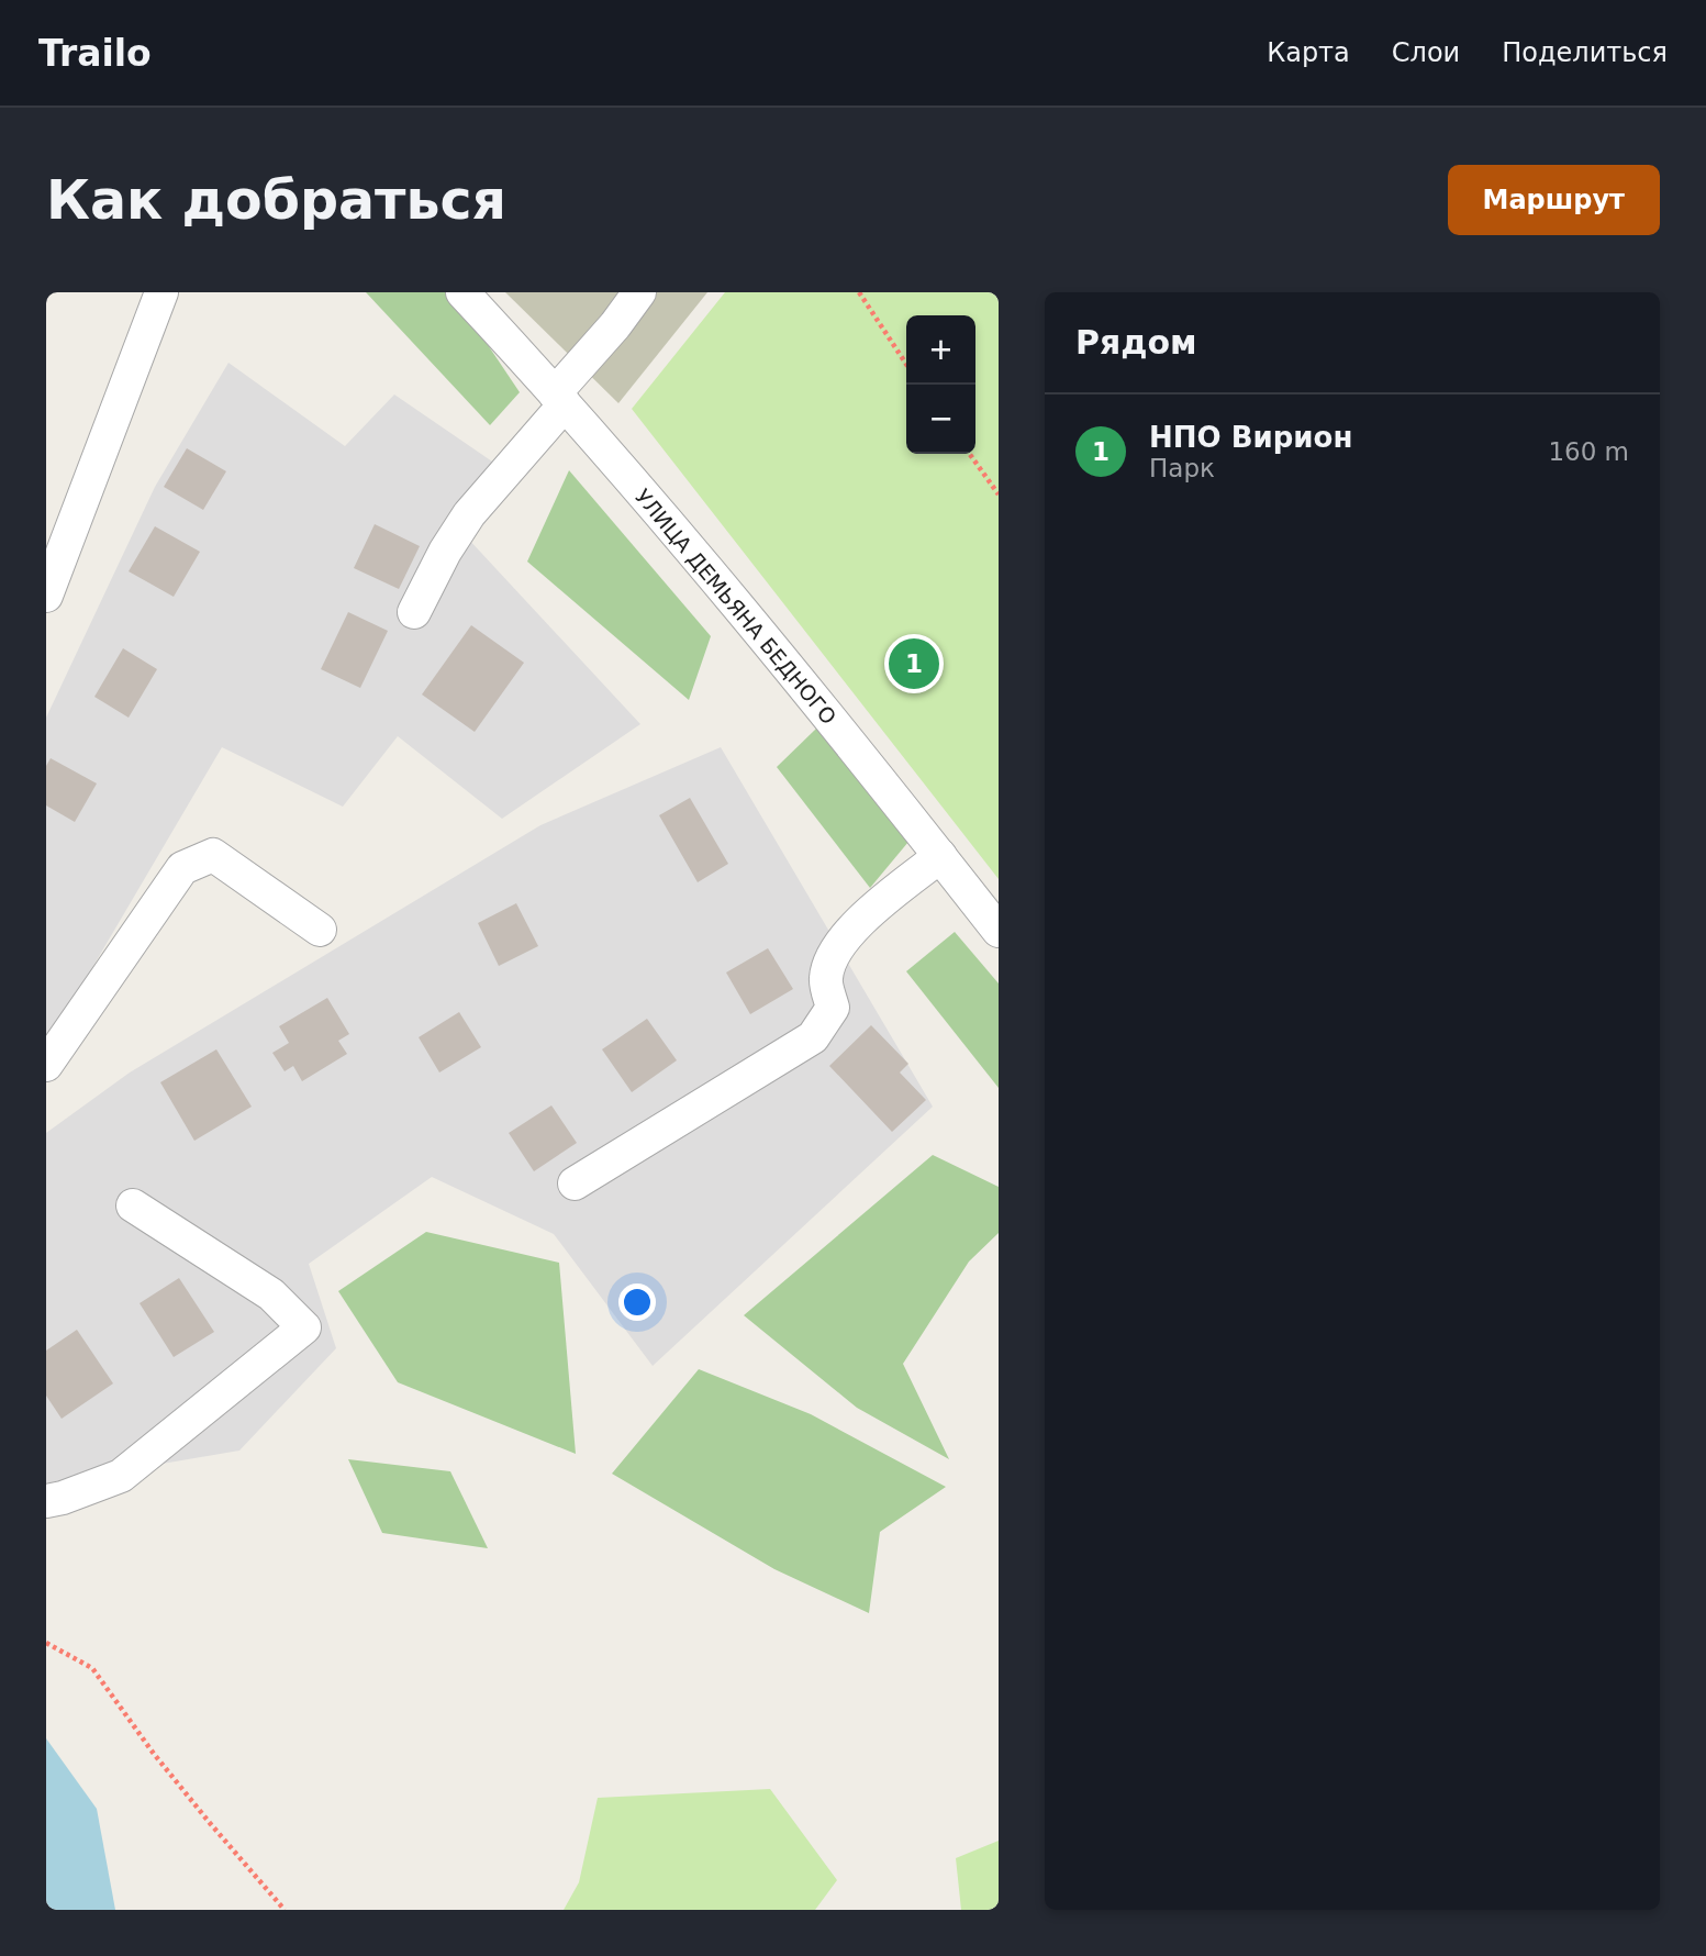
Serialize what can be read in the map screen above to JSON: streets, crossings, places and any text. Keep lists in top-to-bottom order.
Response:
{
  "streets": {
    "street": ["УЛИЦА ДЕМЬЯНА БЕДНОГО"]
  },
  "page": {
    "header": "Trailo",
    "nav": ["Карта", "Слои", "Поделиться"],
    "buttons": "Маршрут",
    "title": "Как добраться",
    "heading": "Рядом",
    "map_buttons": ["+", "−"],
    "list": [
      {
        "mark": "1",
        "name": "НПО Вирион",
        "note": "Парк",
        "value": "160 m"
      }
    ],
    "pins": "1"
  }
}
